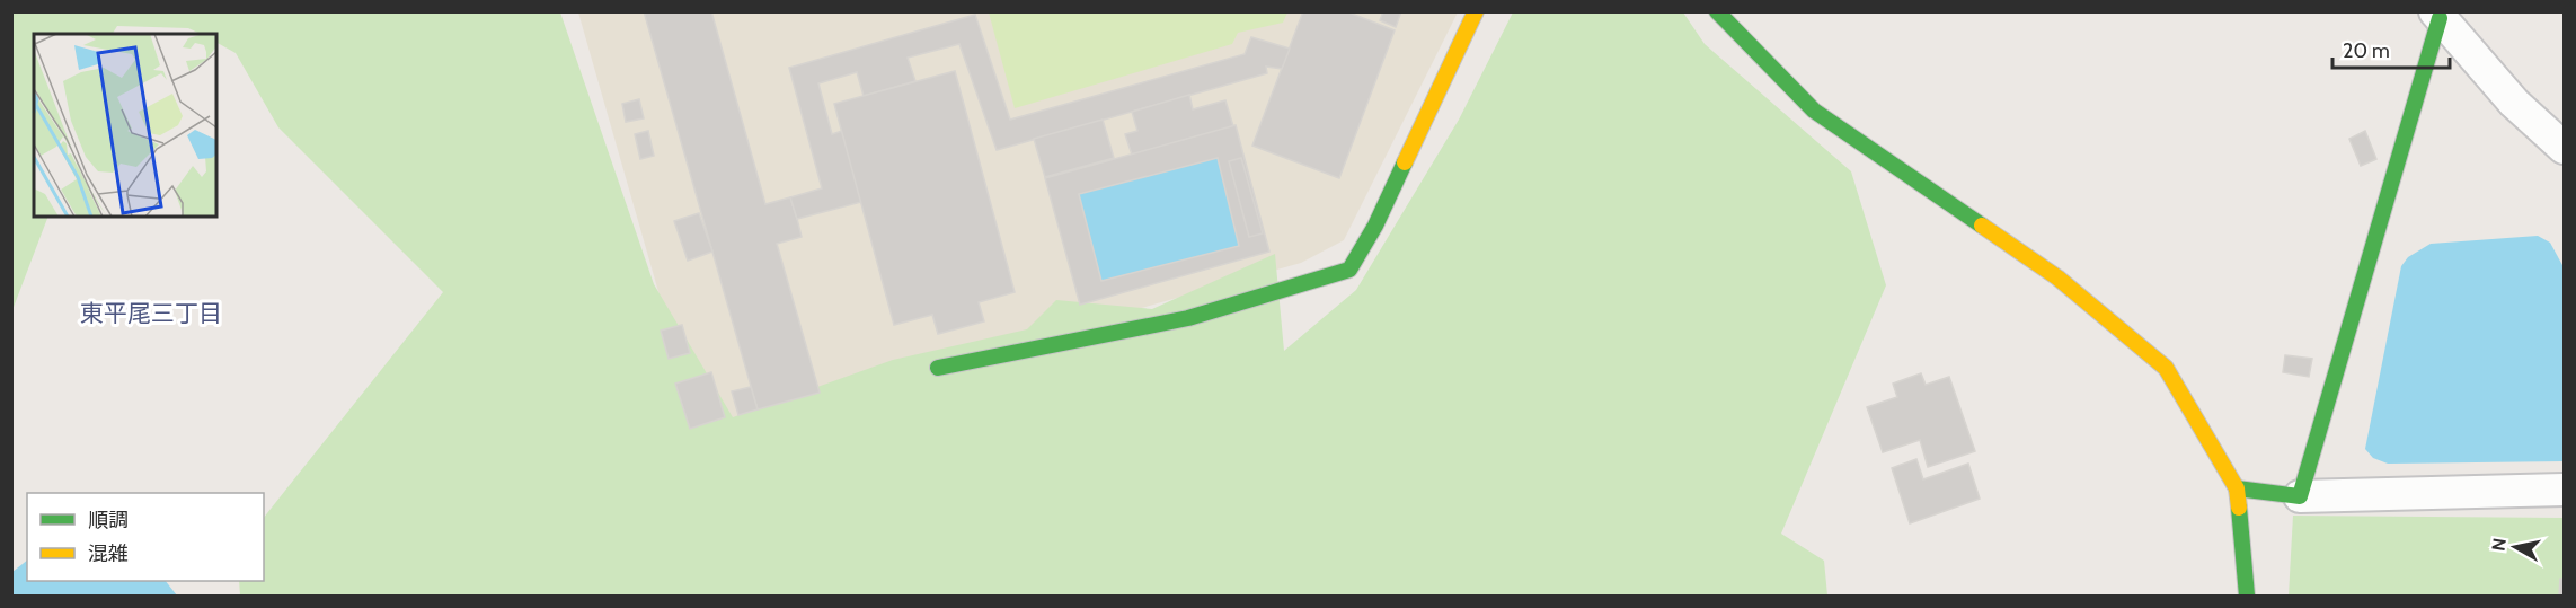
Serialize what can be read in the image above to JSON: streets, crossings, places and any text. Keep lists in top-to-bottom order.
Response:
{
  "districts": ["東平尾三丁目"],
  "legend": ["順調", "混雑"],
  "scale_bar": "20 m",
  "north": "left"
}
